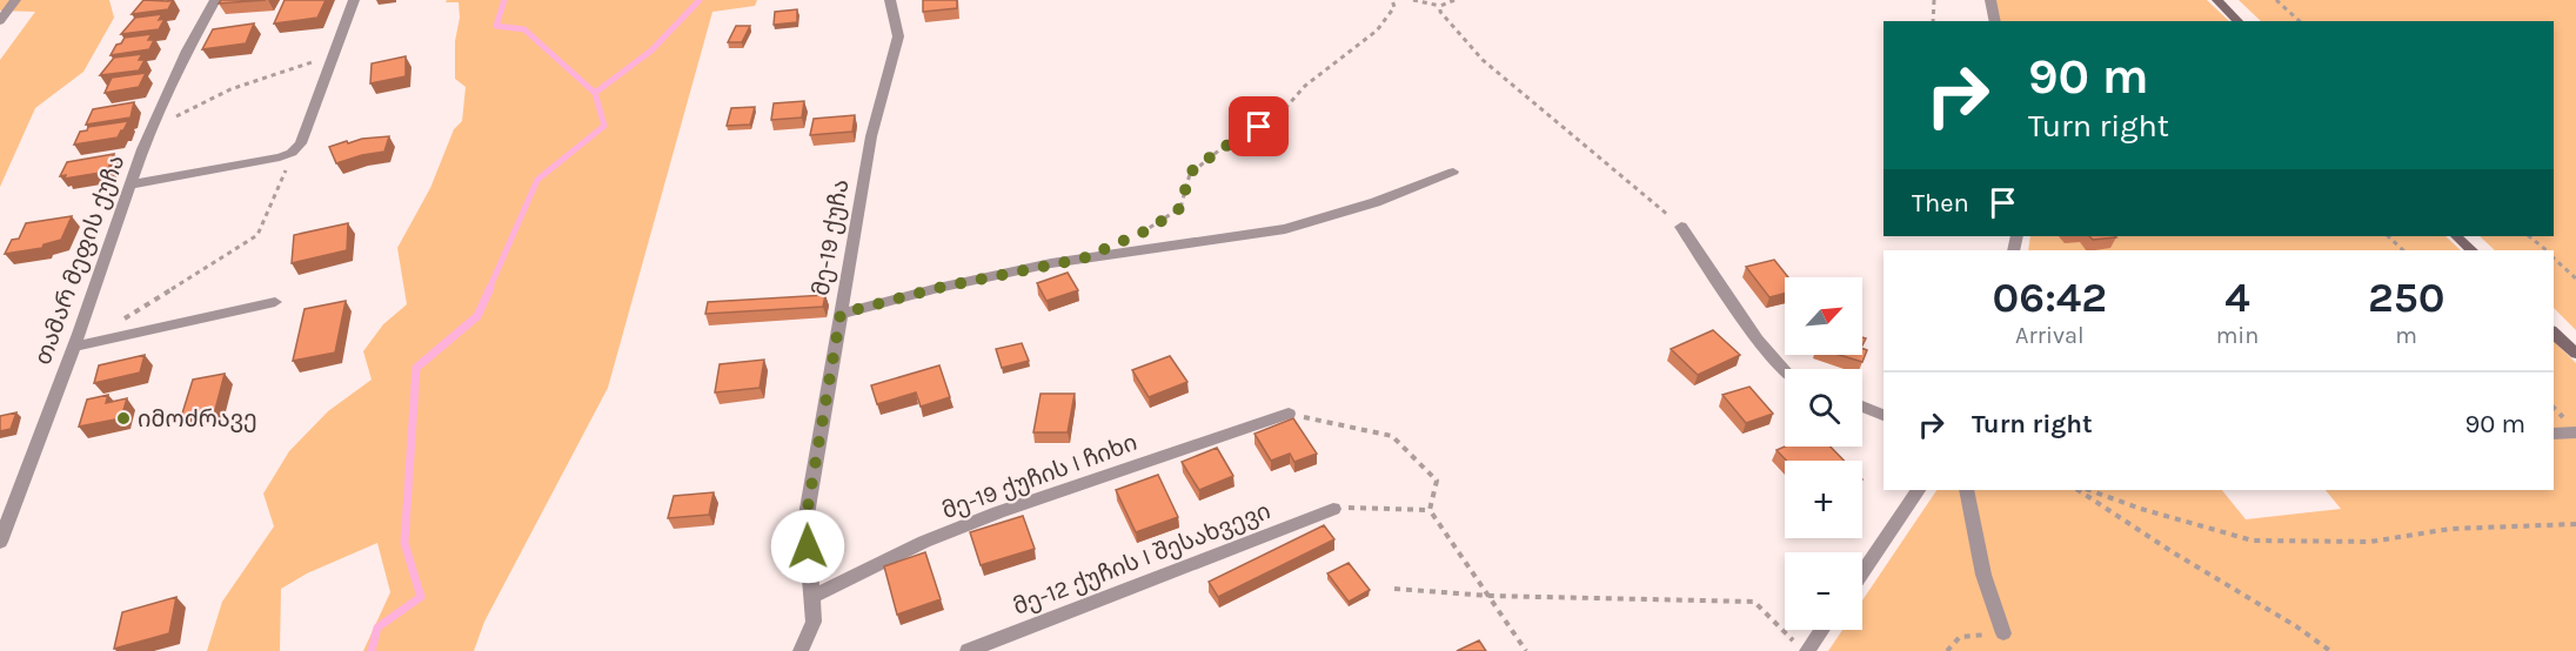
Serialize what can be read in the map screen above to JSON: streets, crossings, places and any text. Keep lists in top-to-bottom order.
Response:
{
  "streets": {
    "street": [
      "მე-19 ქუჩა",
      "თამარ მეფის ქუჩა",
      "მე-19 ქუჩის I ჩიხი",
      "მე-12 ქუჩის I შესახვევი"
    ]
  },
  "crossings": [
    ["მე-19 ქუჩა", "მე-19 ქუჩის I ჩიხი"]
  ],
  "places": ["იმოძრავე"],
  "north": "top right",
  "page": {
    "turn": ["90 m", "Turn right"],
    "then": "Then",
    "eta": [
      "06:42",
      "Arrival",
      "4",
      "min",
      "250",
      "m"
    ],
    "map_buttons": ["+", "−"],
    "list": [
      {
        "name": "Turn right",
        "value": "90 m"
      }
    ]
  }
}
